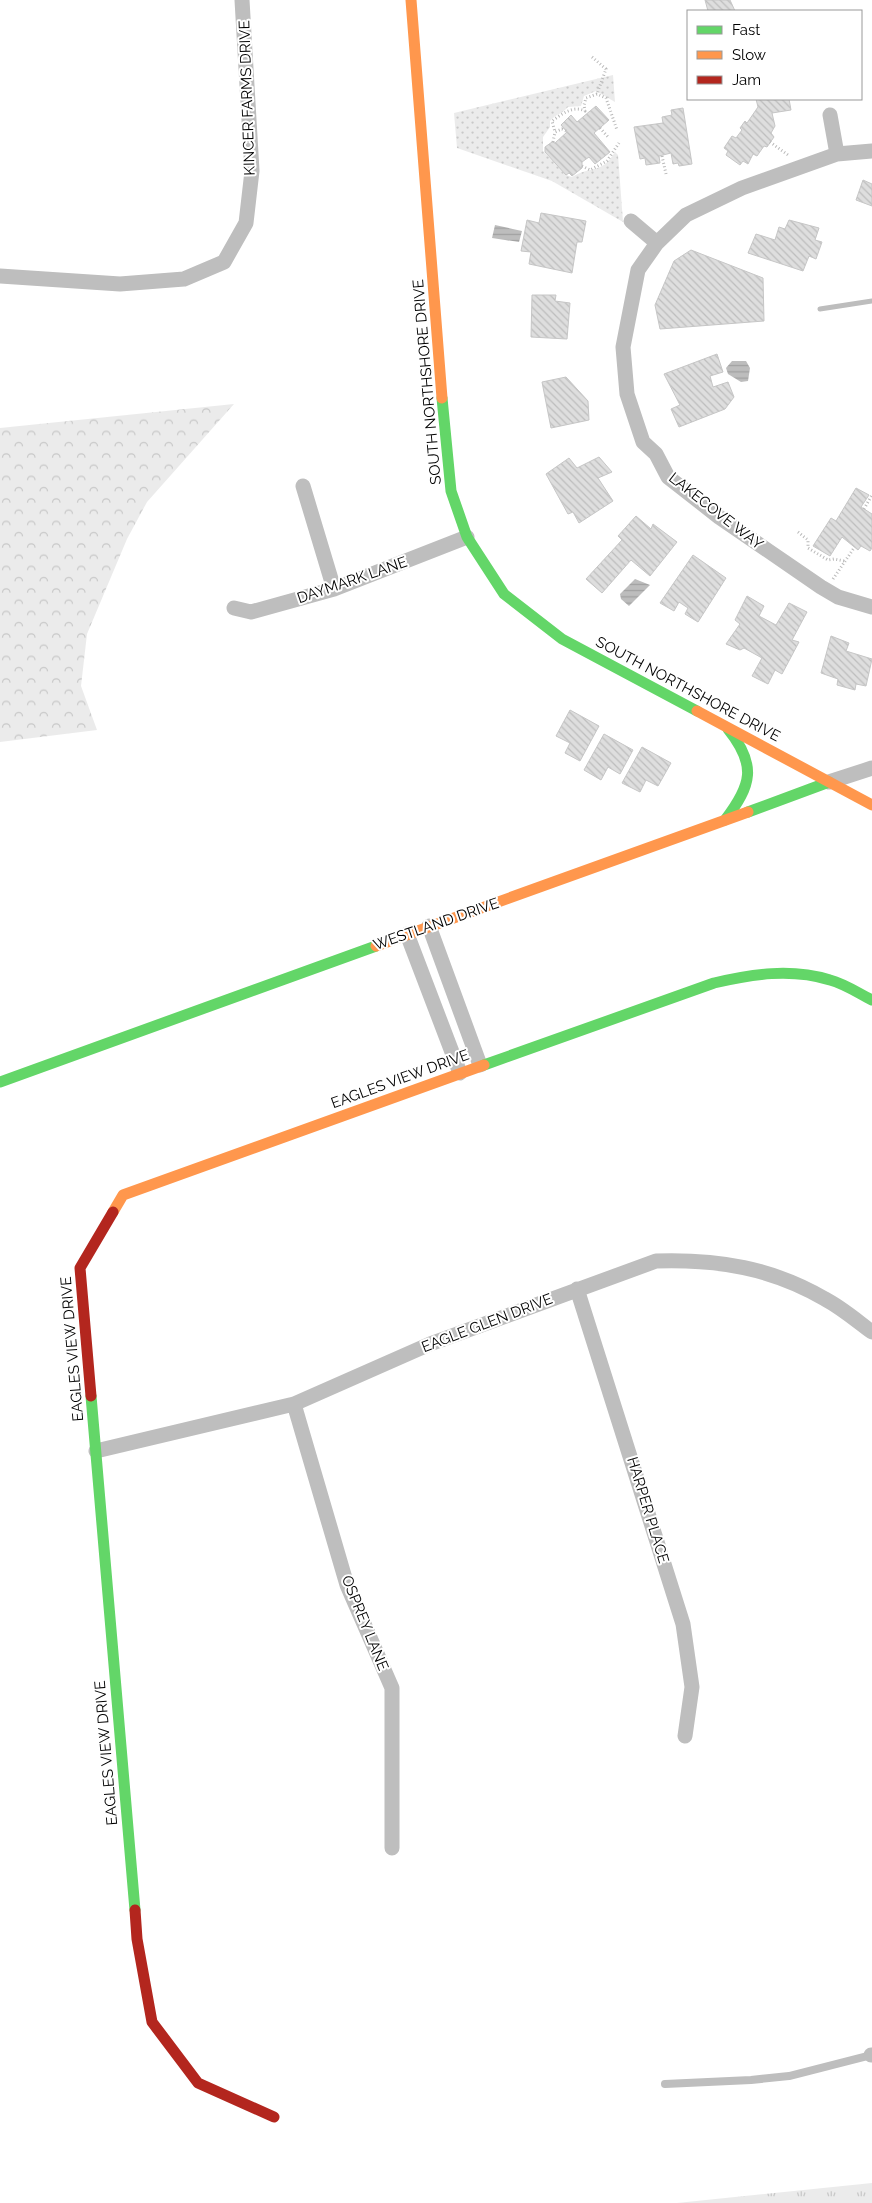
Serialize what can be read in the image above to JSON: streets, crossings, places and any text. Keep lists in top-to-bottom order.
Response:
{
  "streets": {
    "main road": ["SOUTH NORTHSHORE DRIVE", "WESTLAND DRIVE", "EAGLES VIEW DRIVE"],
    "street": [
      "KINCER FARMS DRIVE",
      "LAKECOVE WAY",
      "DAYMARK LANE",
      "EAGLE GLEN DRIVE",
      "HARPER PLACE",
      "OSPREY LANE"
    ]
  },
  "crossings": [
    ["SOUTH NORTHSHORE DRIVE", "DAYMARK LANE"],
    ["SOUTH NORTHSHORE DRIVE", "WESTLAND DRIVE"],
    ["EAGLES VIEW DRIVE", "EAGLE GLEN DRIVE"],
    ["EAGLE GLEN DRIVE", "HARPER PLACE"],
    ["EAGLE GLEN DRIVE", "OSPREY LANE"]
  ],
  "legend": ["Fast", "Slow", "Jam"]
}
